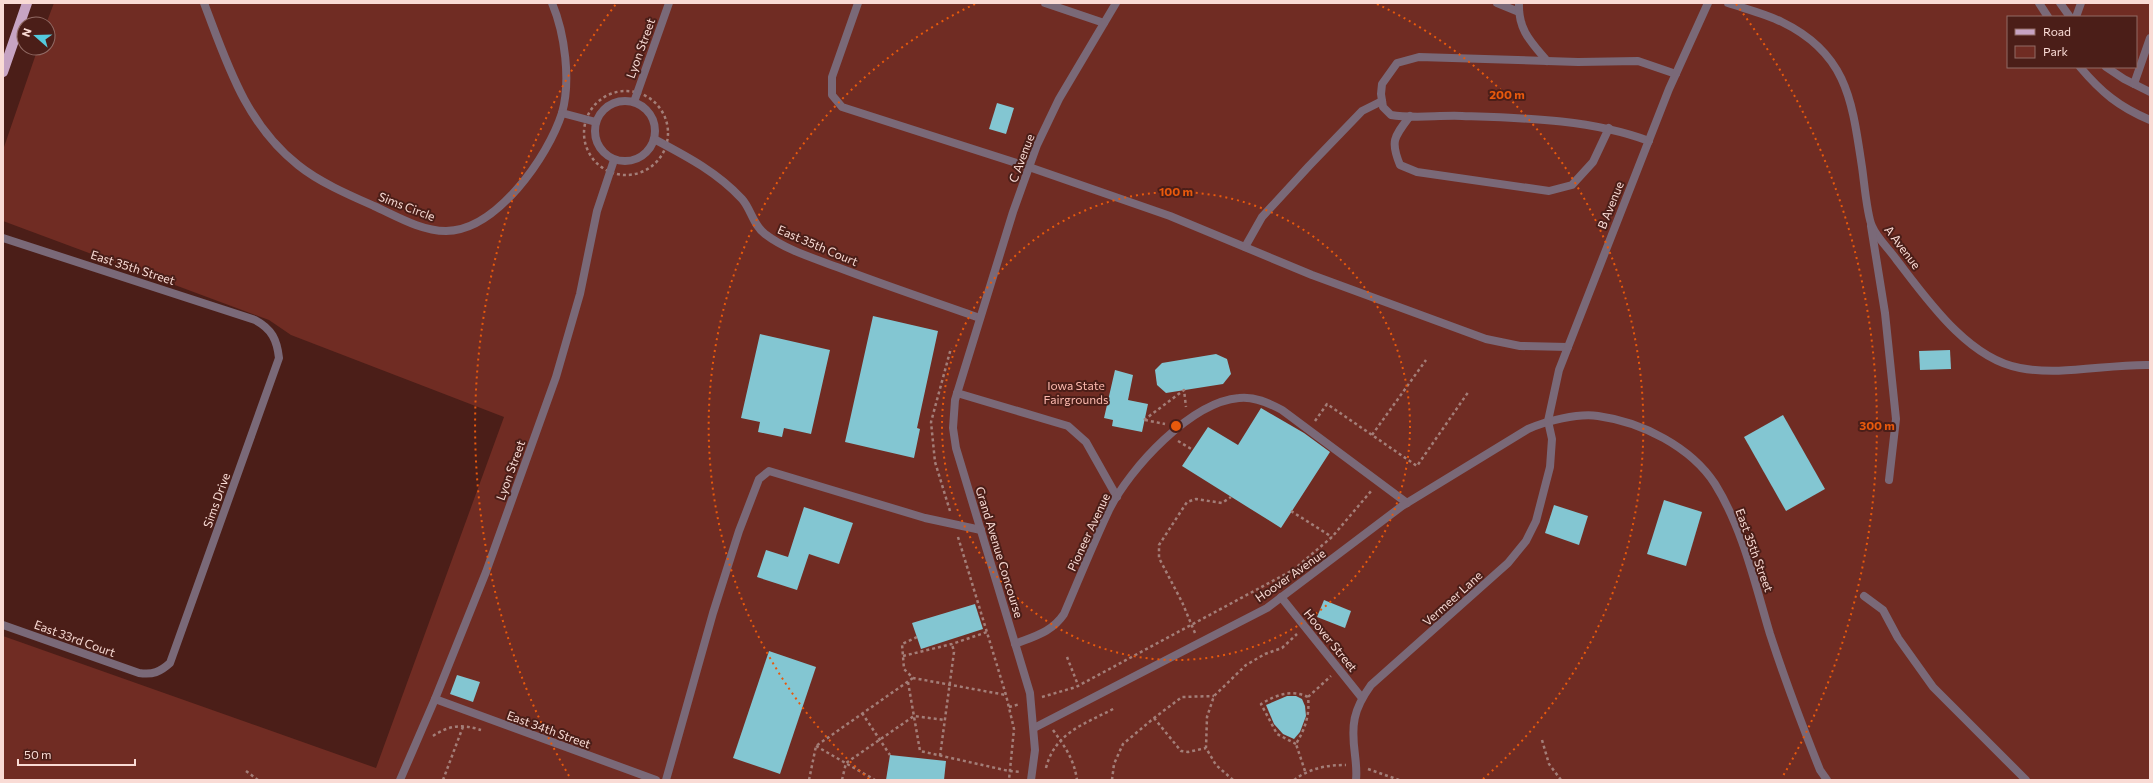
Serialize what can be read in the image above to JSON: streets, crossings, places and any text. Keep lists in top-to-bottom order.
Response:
{
  "streets": {
    "street": [
      "Lyon Street",
      "C Avenue",
      "B Avenue",
      "Sims Circle",
      "East 35th Court",
      "A Avenue",
      "East 35th Street",
      "Sims Drive",
      "Pioneer Avenue",
      "Grand Avenue Concourse",
      "Hoover Avenue",
      "Vermeer Lane",
      "East 33rd Court",
      "Hoover Street",
      "East 34th Street"
    ]
  },
  "crossings": [
    ["Lyon Street", "East 35th Court"],
    ["Lyon Street", "East 34th Street"],
    ["C Avenue", "East 35th Court"],
    ["C Avenue", "Grand Avenue Concourse"],
    ["B Avenue", "East 35th Street"],
    ["B Avenue", "Hoover Avenue"],
    ["B Avenue", "Vermeer Lane"],
    ["East 35th Street", "Sims Drive"],
    ["East 35th Street", "Hoover Avenue"],
    ["East 35th Street", "Vermeer Lane"],
    ["Sims Drive", "East 33rd Court"],
    ["Pioneer Avenue", "Grand Avenue Concourse"],
    ["Pioneer Avenue", "Hoover Avenue"],
    ["Grand Avenue Concourse", "Hoover Avenue"],
    ["Hoover Avenue", "Vermeer Lane"],
    ["Hoover Avenue", "Hoover Street"],
    ["Vermeer Lane", "Hoover Street"]
  ],
  "parks": ["Iowa State Fairgrounds"],
  "legend": ["Road", "Park"],
  "scale_bar": "50 m",
  "north": "left",
  "rings": ["200 m", "100 m", "300 m"]
}
